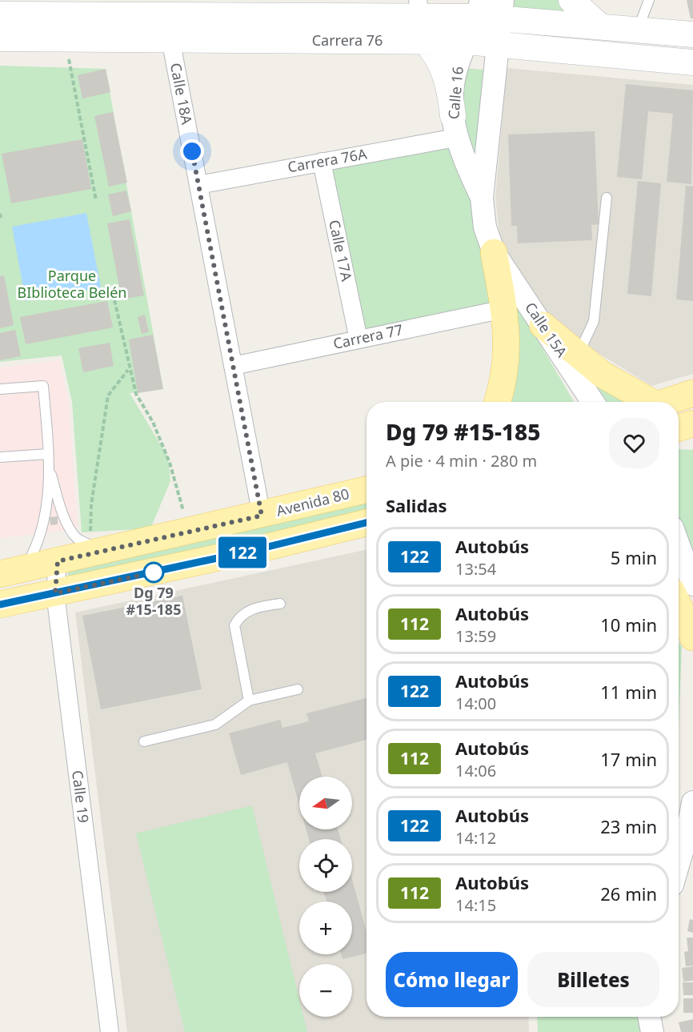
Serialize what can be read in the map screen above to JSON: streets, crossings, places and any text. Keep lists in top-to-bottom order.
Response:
{
  "streets": {
    "main road": ["Carrera 76", "Avenida 80"],
    "street": [
      "Calle 16",
      "Calle 18A",
      "Carrera 76A",
      "Calle 17A",
      "Calle 15A",
      "Carrera 77",
      "Calle 19"
    ]
  },
  "crossings": [
    ["Carrera 76", "Calle 16"],
    ["Carrera 76", "Calle 18A"],
    ["Calle 16", "Carrera 76A"],
    ["Calle 16", "Calle 15A"],
    ["Calle 18A", "Carrera 76A"],
    ["Calle 18A", "Carrera 77"],
    ["Calle 18A", "Avenida 80"],
    ["Carrera 76A", "Calle 17A"],
    ["Calle 17A", "Carrera 77"],
    ["Avenida 80", "Calle 19"]
  ],
  "parks": ["Parque BIblioteca Belén"],
  "places": ["Dg 79 #15-185"],
  "lines": ["bus line 122"],
  "north": "left",
  "page": {
    "on_map": "122",
    "heading": [
      ["Dg 79 #15-185", "A pie · 4 min · 280 m"],
      "Salidas"
    ],
    "list": [
      {
        "mark": "122",
        "name": "Autobús",
        "note": "13:54",
        "value": "5 min"
      },
      {
        "mark": "112",
        "name": "Autobús",
        "note": "13:59",
        "value": "10 min"
      },
      {
        "mark": "122",
        "name": "Autobús",
        "note": "14:00",
        "value": "11 min"
      },
      {
        "mark": "112",
        "name": "Autobús",
        "note": "14:06",
        "value": "17 min"
      },
      {
        "mark": "122",
        "name": "Autobús",
        "note": "14:12",
        "value": "23 min"
      },
      {
        "mark": "112",
        "name": "Autobús",
        "note": "14:15",
        "value": "26 min"
      }
    ],
    "map_buttons": ["+", "−"],
    "buttons": ["Cómo llegar", "Billetes"]
  }
}
